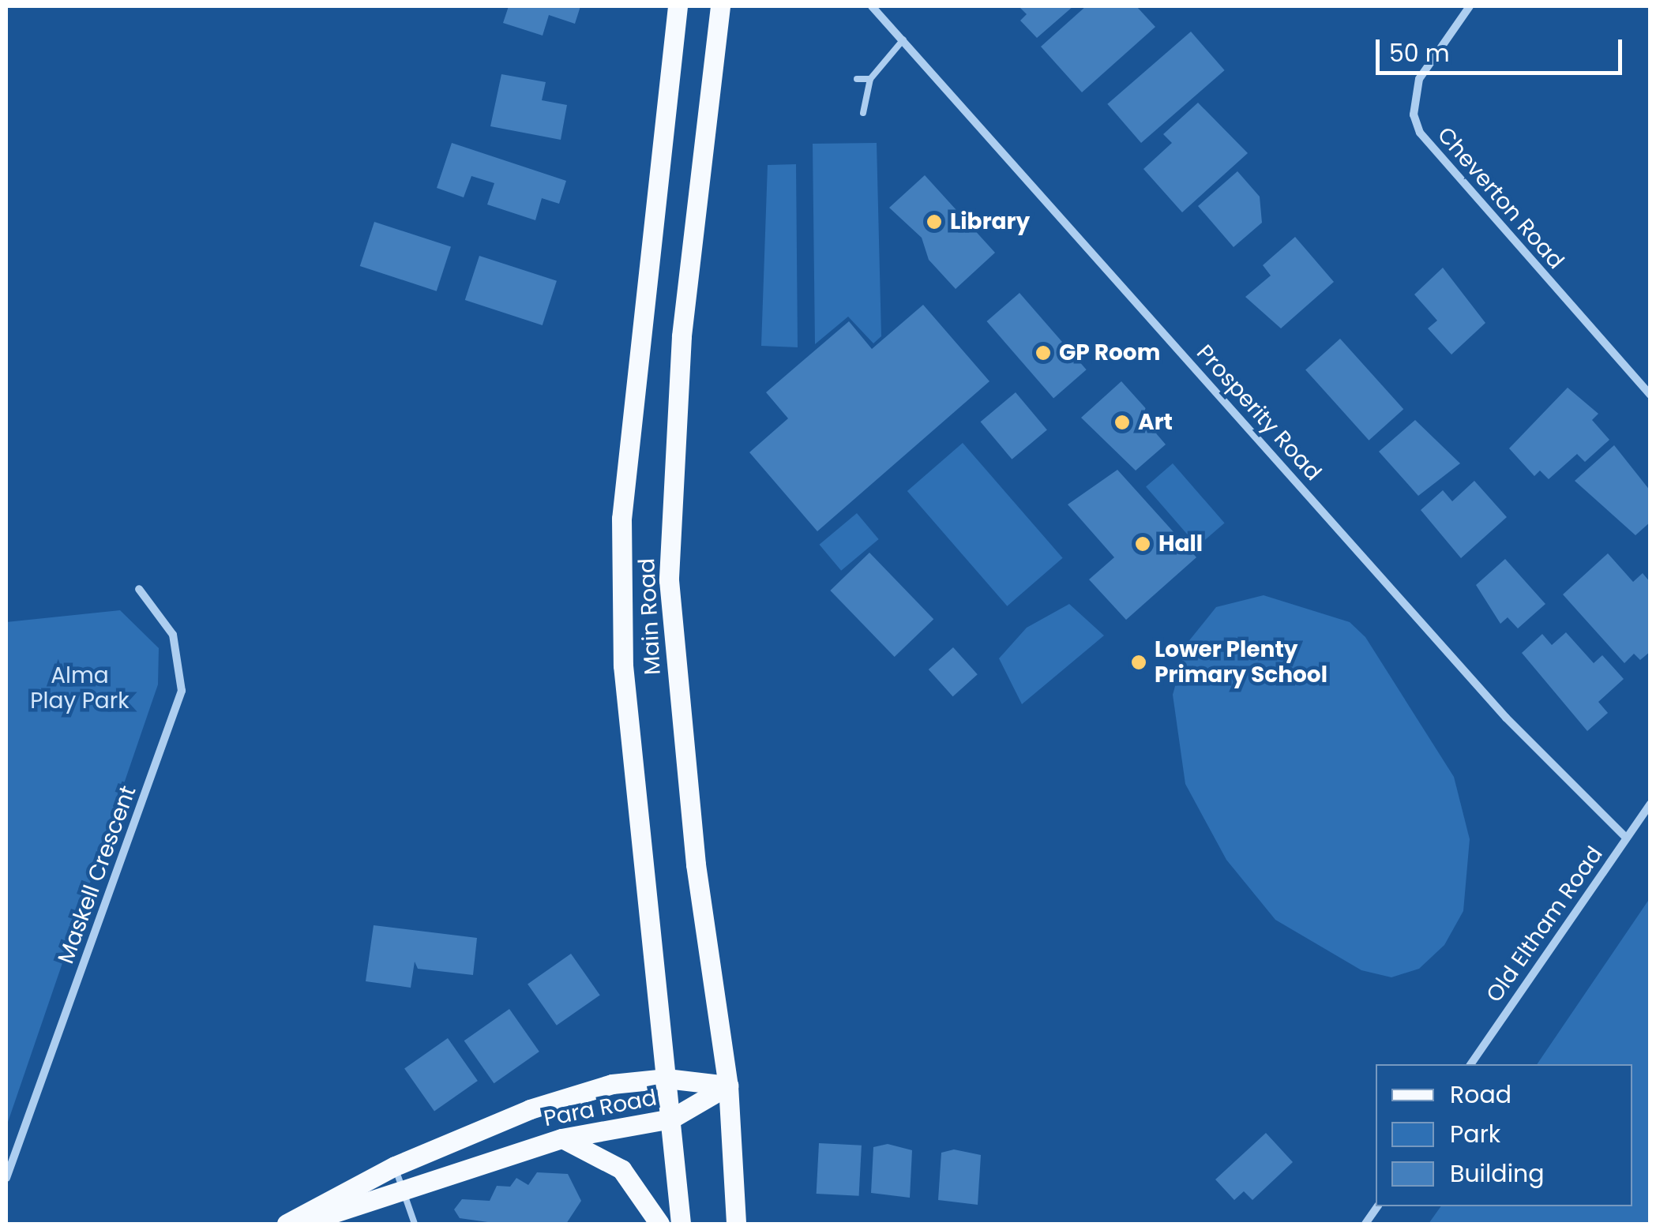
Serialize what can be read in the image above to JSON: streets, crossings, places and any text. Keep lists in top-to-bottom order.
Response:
{
  "streets": {
    "main road": ["Main Road", "Para Road"],
    "street": [
      "Cheverton Road",
      "Prosperity Road",
      "Maskell Crescent",
      "Old Eltham Road"
    ]
  },
  "crossings": [
    ["Prosperity Road", "Old Eltham Road"],
    ["Main Road", "Para Road"]
  ],
  "parks": ["Alma Play Park"],
  "places": [
    "Library",
    "GP Room",
    "Art",
    "Hall",
    "Lower Plenty Primary School"
  ],
  "legend": ["Road", "Park", "Building"],
  "scale_bar": "50 m"
}
